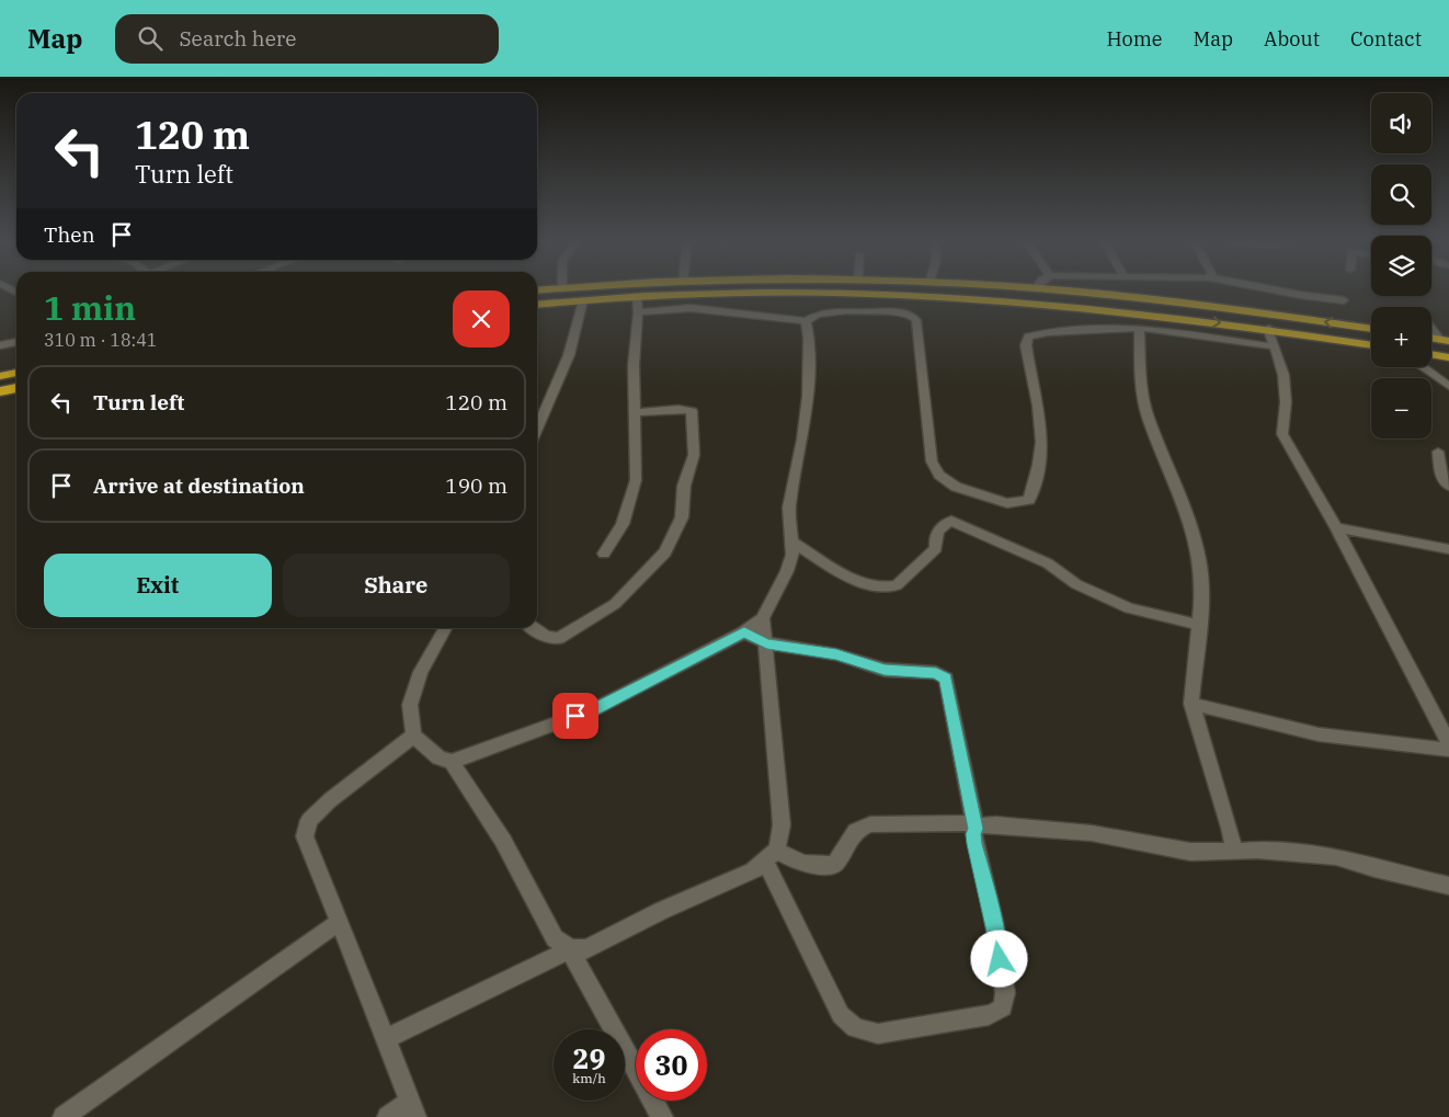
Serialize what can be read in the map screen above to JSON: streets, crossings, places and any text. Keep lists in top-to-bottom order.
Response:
{
  "page": {
    "header": "Map",
    "search": "Search here",
    "nav": [
      "Home",
      "Map",
      "About",
      "Contact"
    ],
    "map_buttons": ["+", "−"],
    "turn": ["120 m", "Turn left"],
    "then": "Then",
    "heading": ["1 min", "310 m · 18:41"],
    "list": [
      {
        "name": "Turn left",
        "value": "120 m"
      },
      {
        "name": "Arrive at destination",
        "value": "190 m"
      }
    ],
    "buttons": ["Exit", "Share"],
    "speed": "29 km/h",
    "limit": "30"
  }
}
